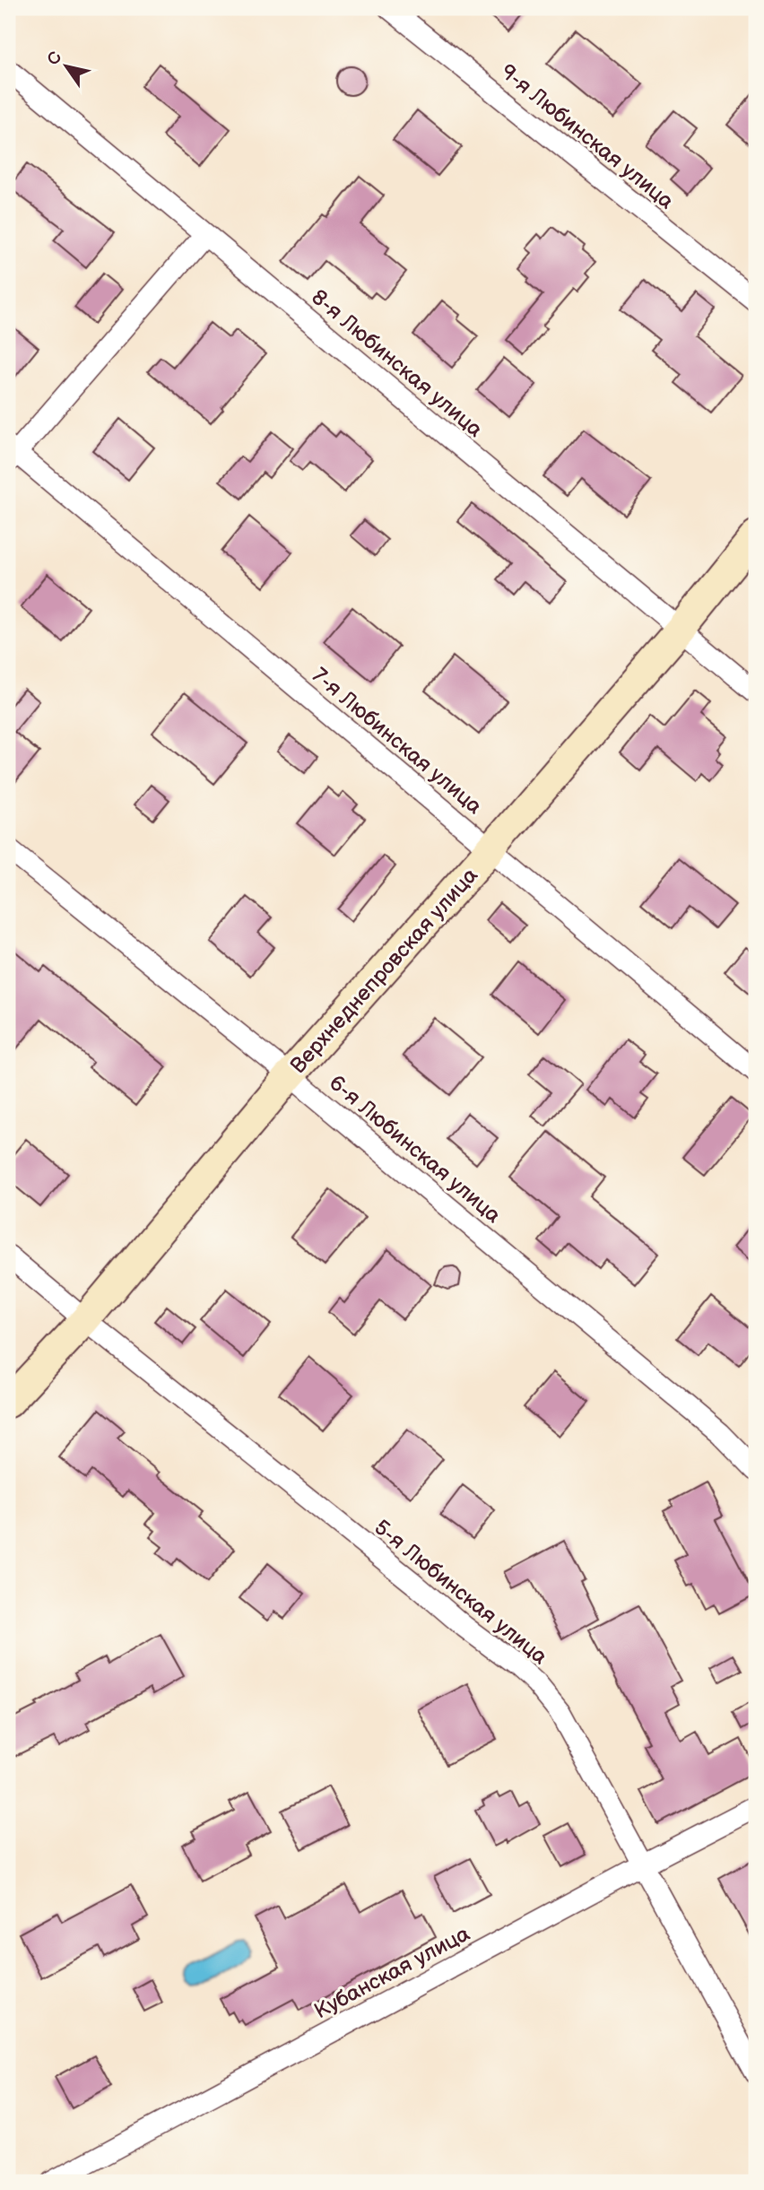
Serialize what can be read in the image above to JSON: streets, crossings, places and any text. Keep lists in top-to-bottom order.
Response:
{
  "streets": {
    "street": [
      "9-я Любинская улица",
      "8-я Любинская улица",
      "7-я Любинская улица",
      "Верхнеднепровская улица",
      "6-я Любинская улица",
      "5-я Любинская улица",
      "Кубанская улица"
    ]
  },
  "crossings": [
    ["8-я Любинская улица", "Верхнеднепровская улица"],
    ["7-я Любинская улица", "Верхнеднепровская улица"],
    ["Верхнеднепровская улица", "6-я Любинская улица"],
    ["Верхнеднепровская улица", "5-я Любинская улица"],
    ["5-я Любинская улица", "Кубанская улица"]
  ],
  "north": "top left"
}
